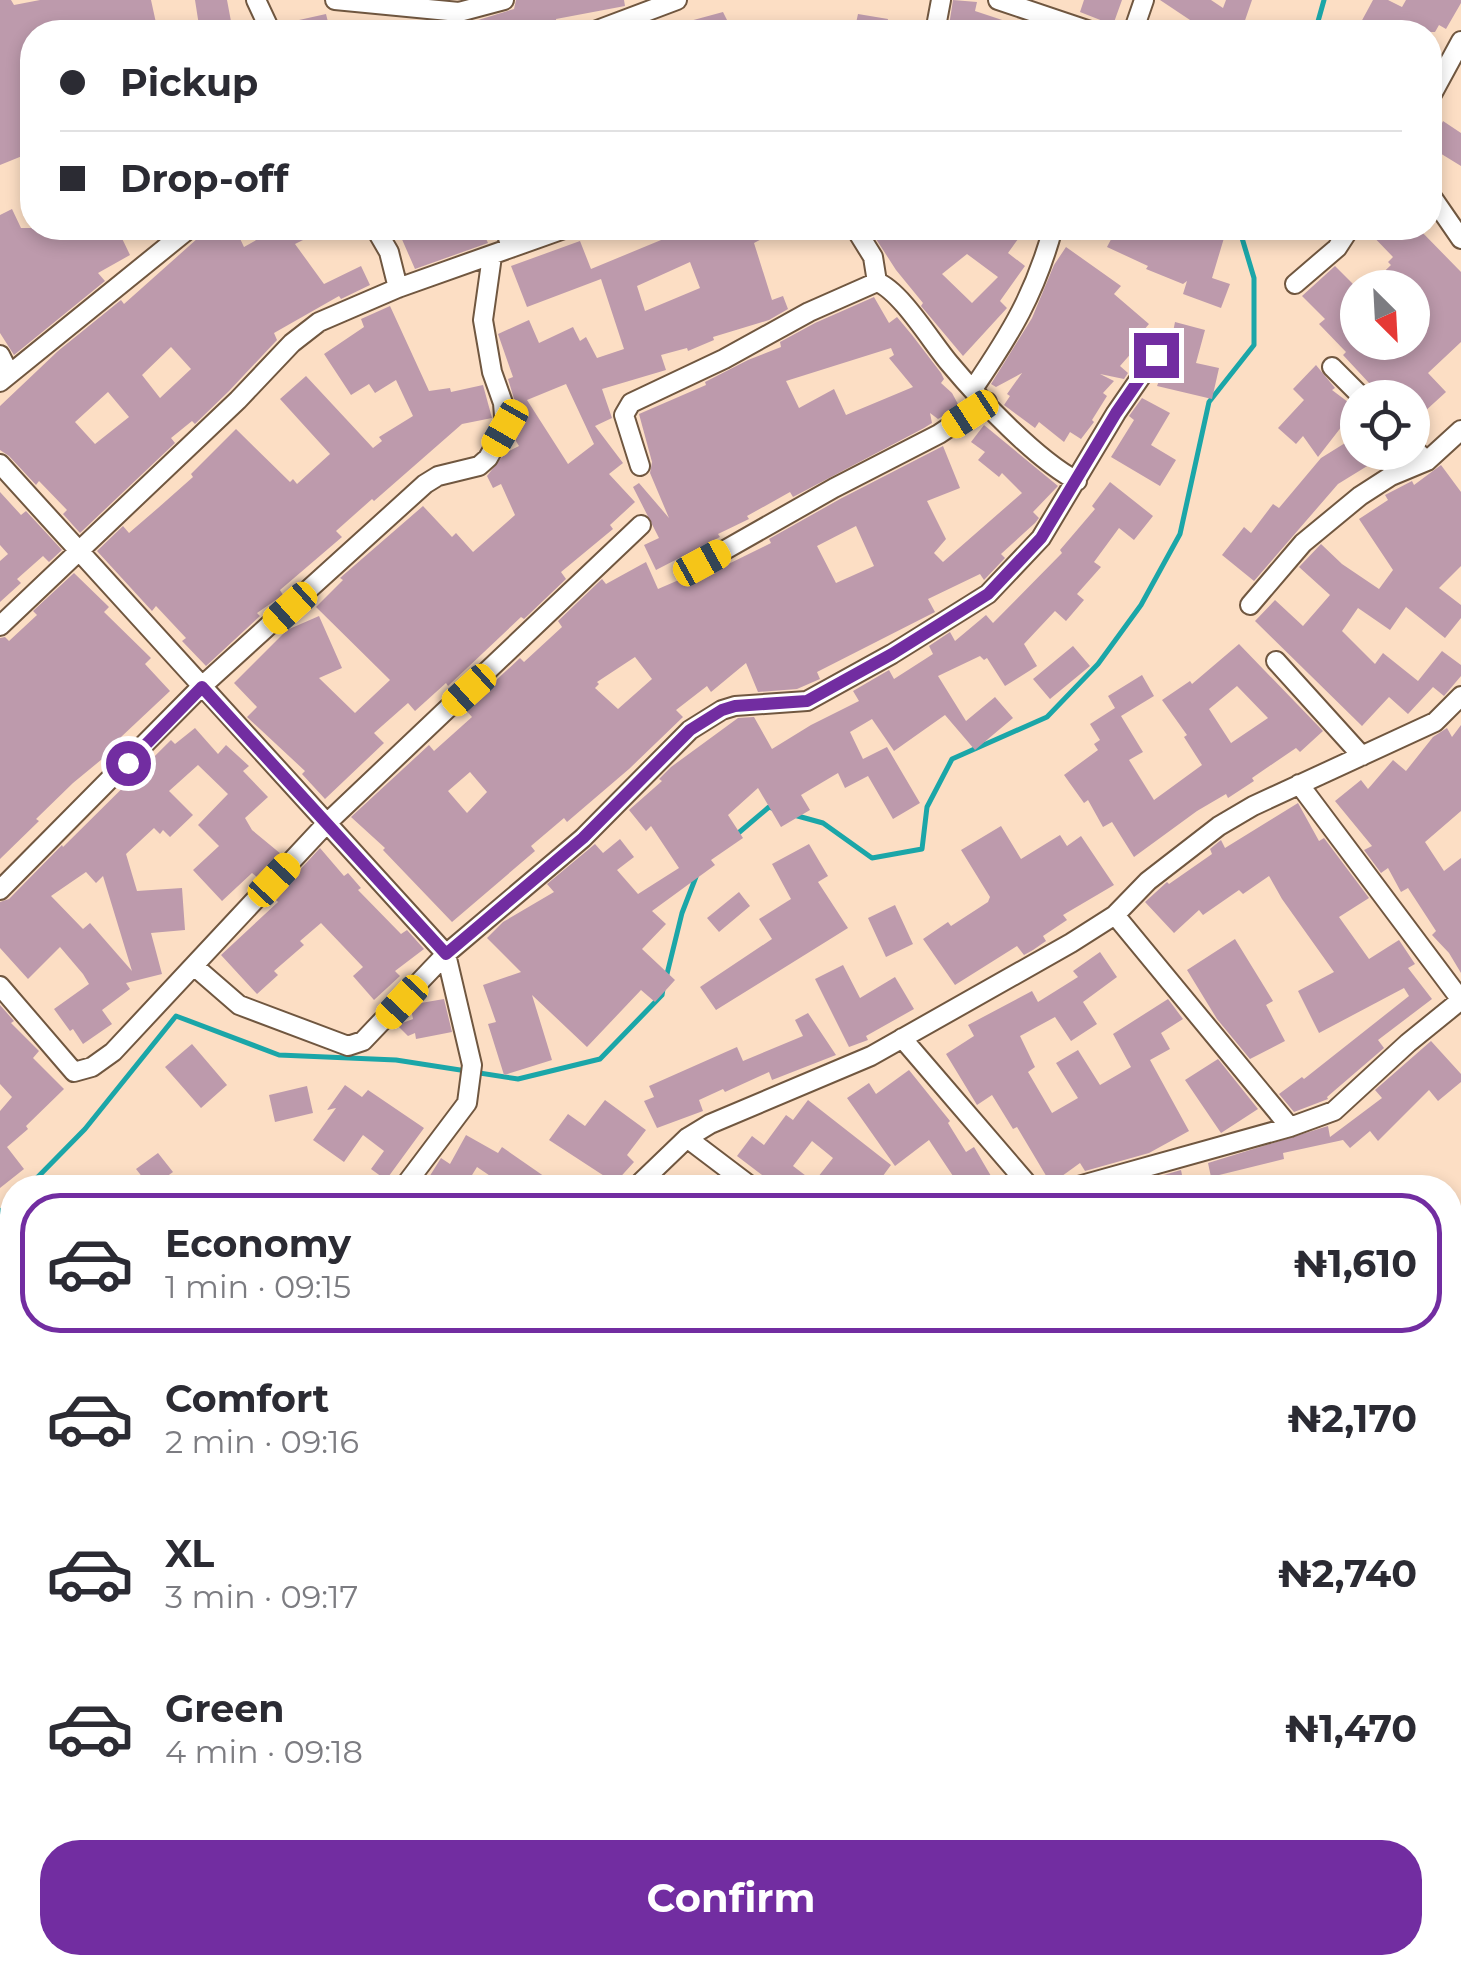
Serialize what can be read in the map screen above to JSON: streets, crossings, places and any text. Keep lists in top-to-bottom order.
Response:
{
  "north": "bottom right",
  "page": {
    "banner": ["Pickup", "Drop-off"],
    "list": [
      {
        "name": "Economy",
        "note": "1 min · 09:15",
        "value": "₦1,610"
      },
      {
        "name": "Comfort",
        "note": "2 min · 09:16",
        "value": "₦2,170"
      },
      {
        "name": "XL",
        "note": "3 min · 09:17",
        "value": "₦2,740"
      },
      {
        "name": "Green",
        "note": "4 min · 09:18",
        "value": "₦1,470"
      }
    ],
    "buttons": "Confirm"
  }
}
